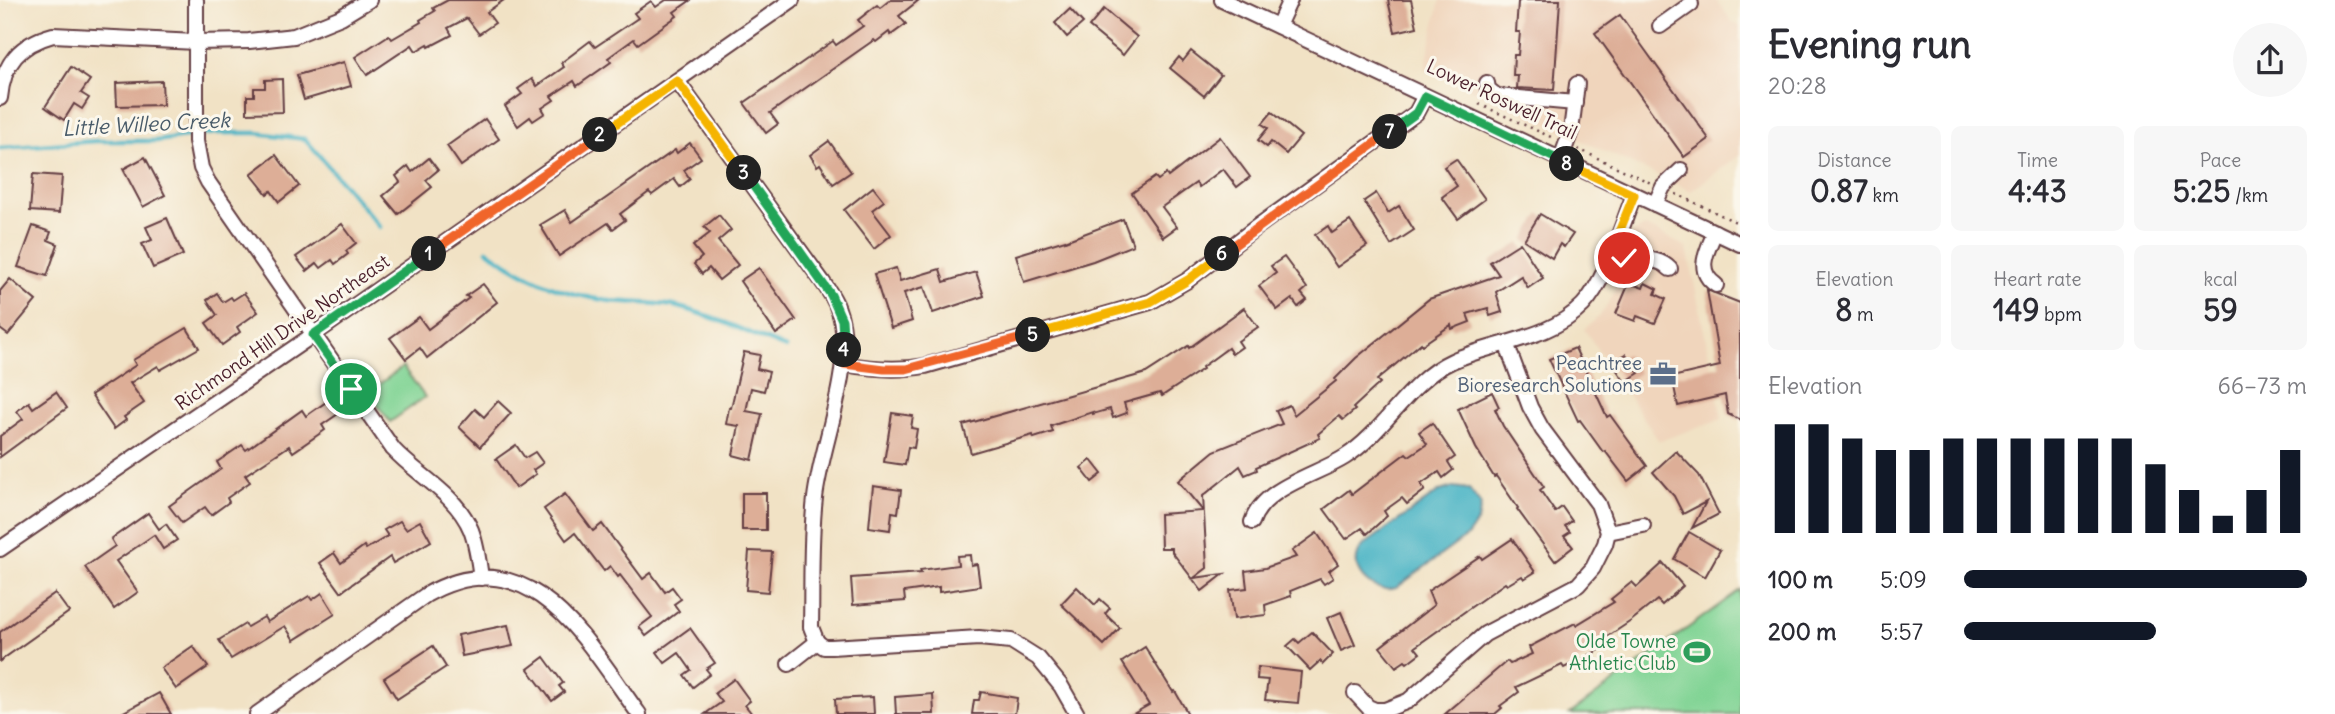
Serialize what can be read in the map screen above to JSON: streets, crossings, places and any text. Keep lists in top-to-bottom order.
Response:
{
  "streets": {
    "street": ["Richmond Hill Drive Northeast"],
    "path": ["Lower Roswell Trail"]
  },
  "water": ["Little Willeo Creek"],
  "places": {
    "office": ["Peachtree Bioresearch Solutions"],
    "sports": ["Olde Towne Athletic Club"]
  },
  "page": {
    "heading": ["Evening run", "20:28"],
    "pins": [
      "7",
      "2",
      "8",
      "3",
      "1",
      "6",
      "5",
      "4"
    ],
    "stats": [
      ["Distance", "0.87 km"],
      ["Time", "4:43"],
      ["Pace", "5:25 /km"],
      ["Elevation", "8 m"],
      ["Heart rate", "149 bpm"],
      ["kcal", "59"]
    ],
    "chart": ["Elevation", "66–73 m"],
    "list": [
      {
        "name": "100 m",
        "note": "5:09"
      },
      {
        "name": "200 m",
        "note": "5:57"
      }
    ]
  }
}
